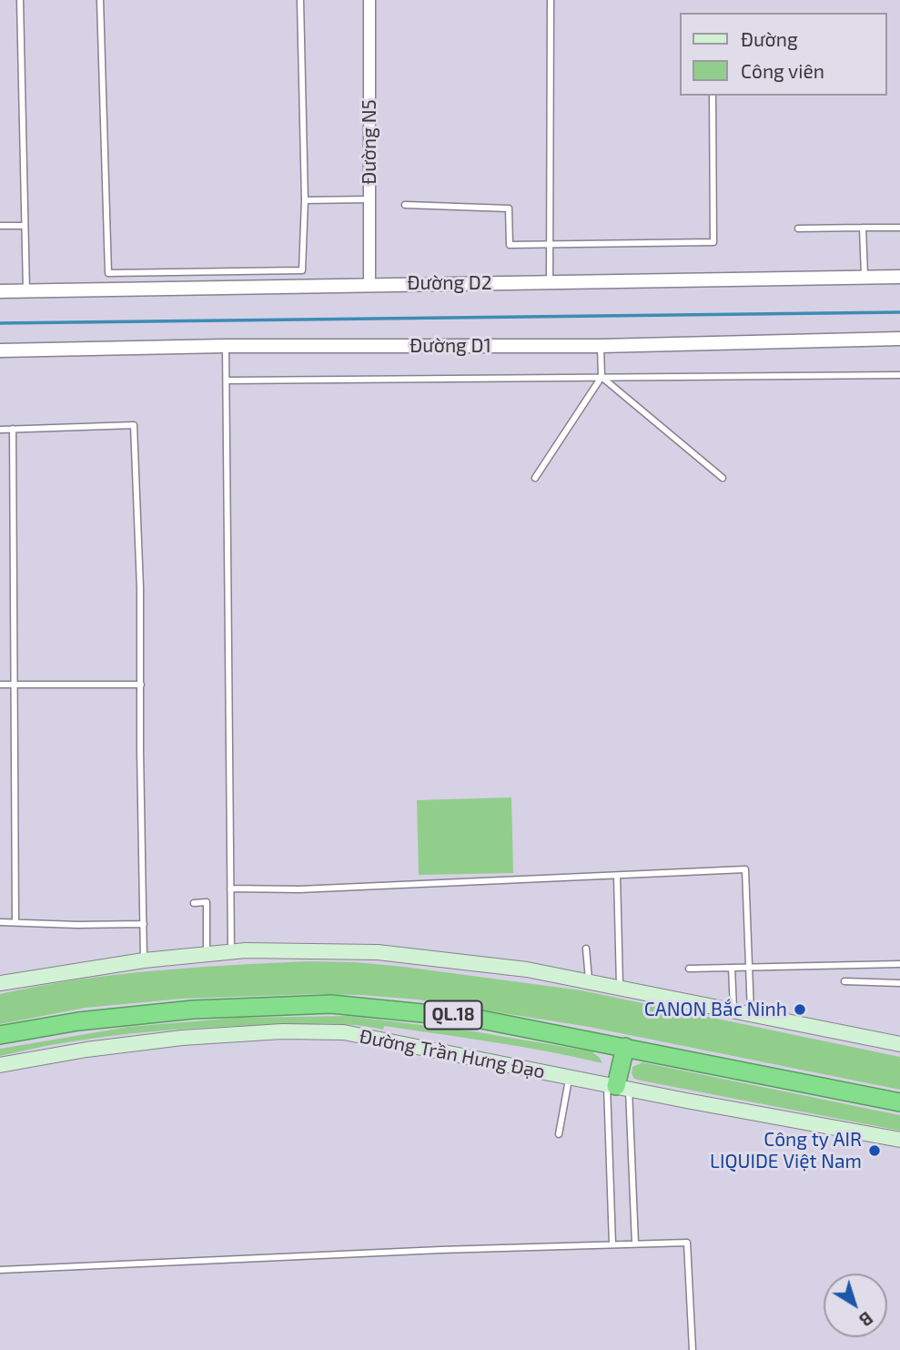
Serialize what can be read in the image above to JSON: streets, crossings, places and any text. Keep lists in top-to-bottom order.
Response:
{
  "streets": {
    "highway": ["QL.18", "Đường Trần Hưng Đạo"],
    "street": ["Đường N5", "Đường D2", "Đường D1"]
  },
  "crossings": [
    ["Đường N5", "Đường D2"]
  ],
  "places": ["CANON Bắc Ninh", "Công ty AIR LIQUIDE Việt Nam"],
  "legend": ["Đường", "Công viên"],
  "north": "bottom right"
}
